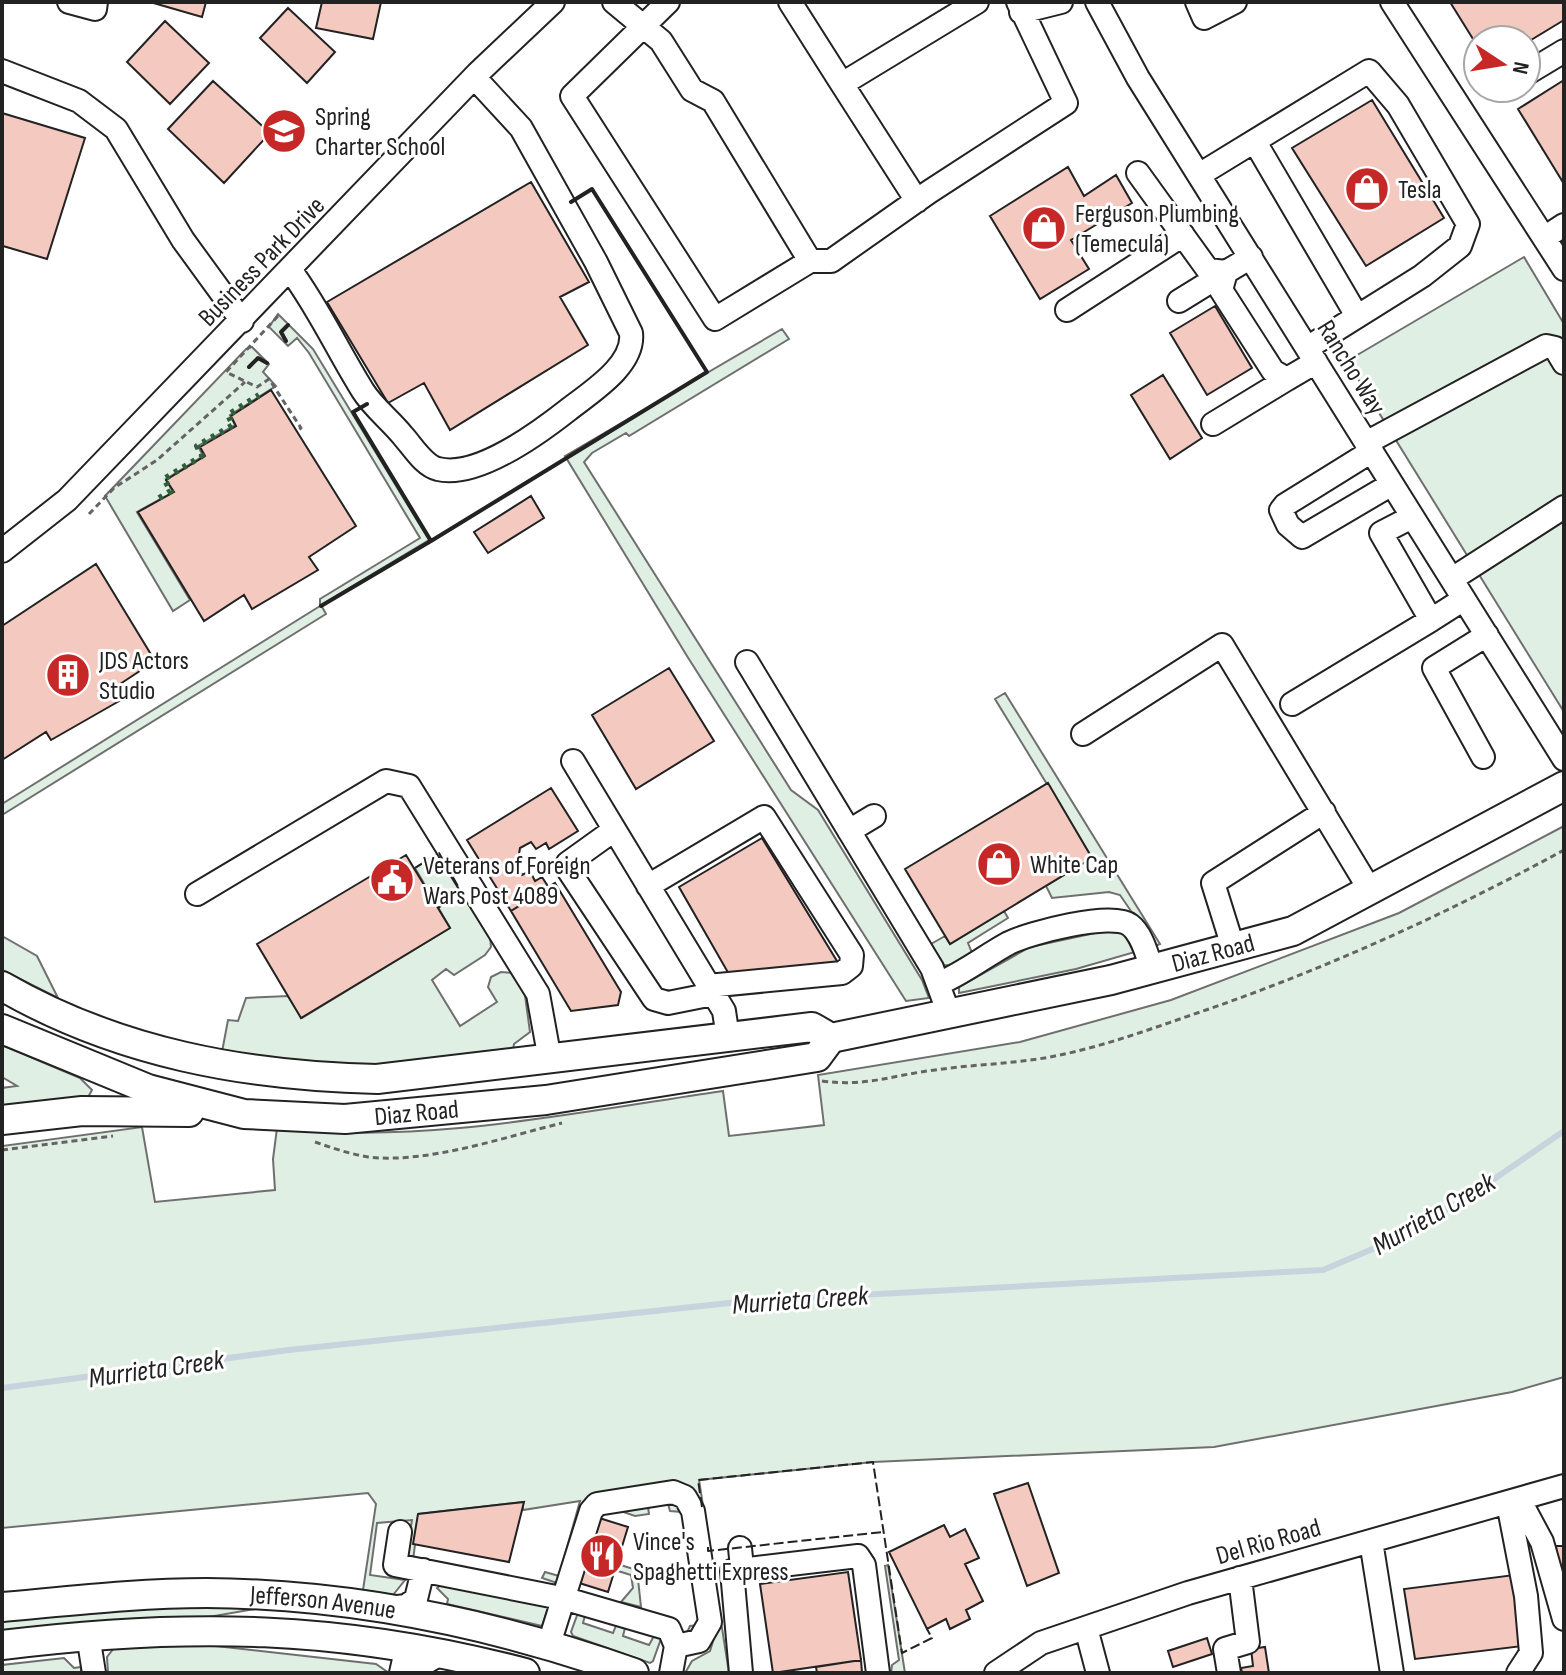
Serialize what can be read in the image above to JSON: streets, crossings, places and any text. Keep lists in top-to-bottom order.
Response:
{
  "streets": {
    "main road": ["Diaz Road", "Jefferson Avenue"],
    "street": ["Business Park Drive", "Rancho Way", "Del Rio Road"]
  },
  "water": ["Murrieta Creek"],
  "places": {
    "school or university": ["Spring Charter School"],
    "shop": ["Tesla", "Ferguson Plumbing (Temecula)", "White Cap"],
    "building": ["JDS Actors Studio"],
    "public building": ["Veterans of Foreign Wars Post 4089"],
    "restaurant": ["Vince's Spaghetti Express"]
  },
  "north": "right"
}
